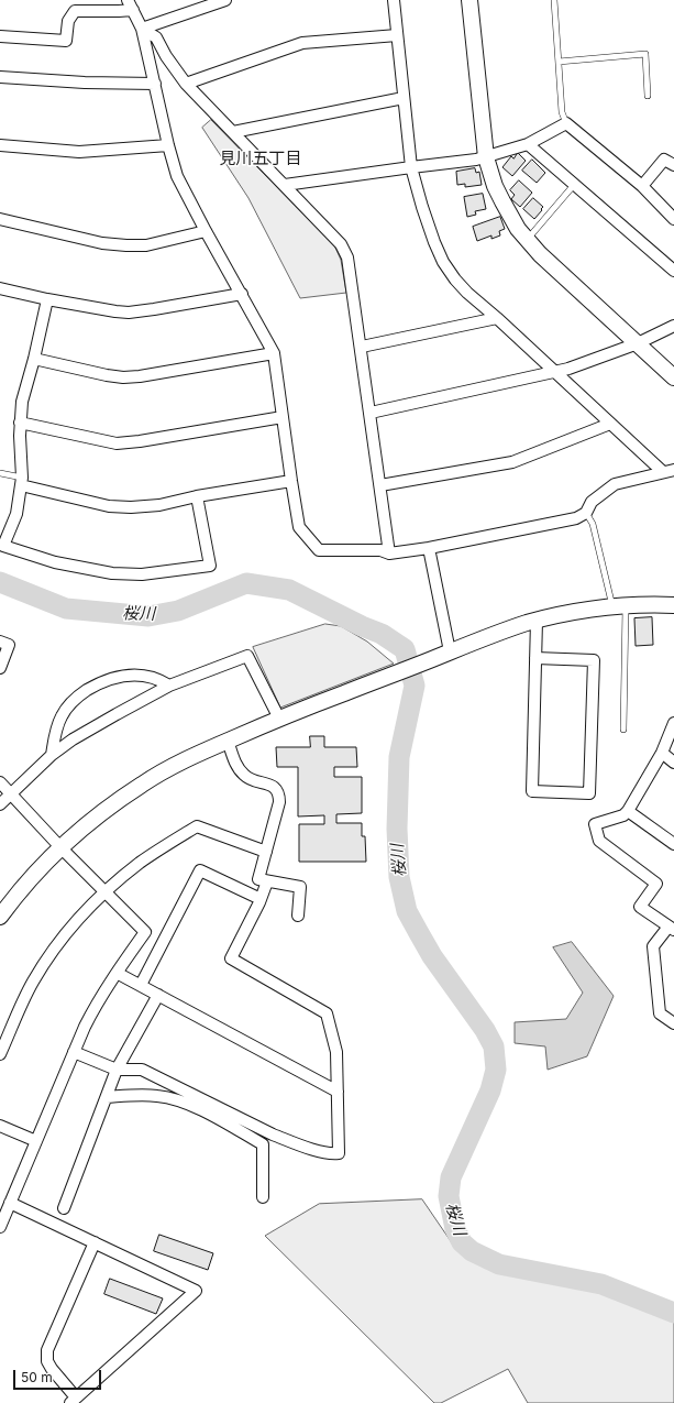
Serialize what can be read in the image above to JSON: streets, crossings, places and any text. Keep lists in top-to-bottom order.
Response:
{
  "districts": ["見川五丁目"],
  "water": ["桜川"],
  "scale_bar": "50 m"
}
